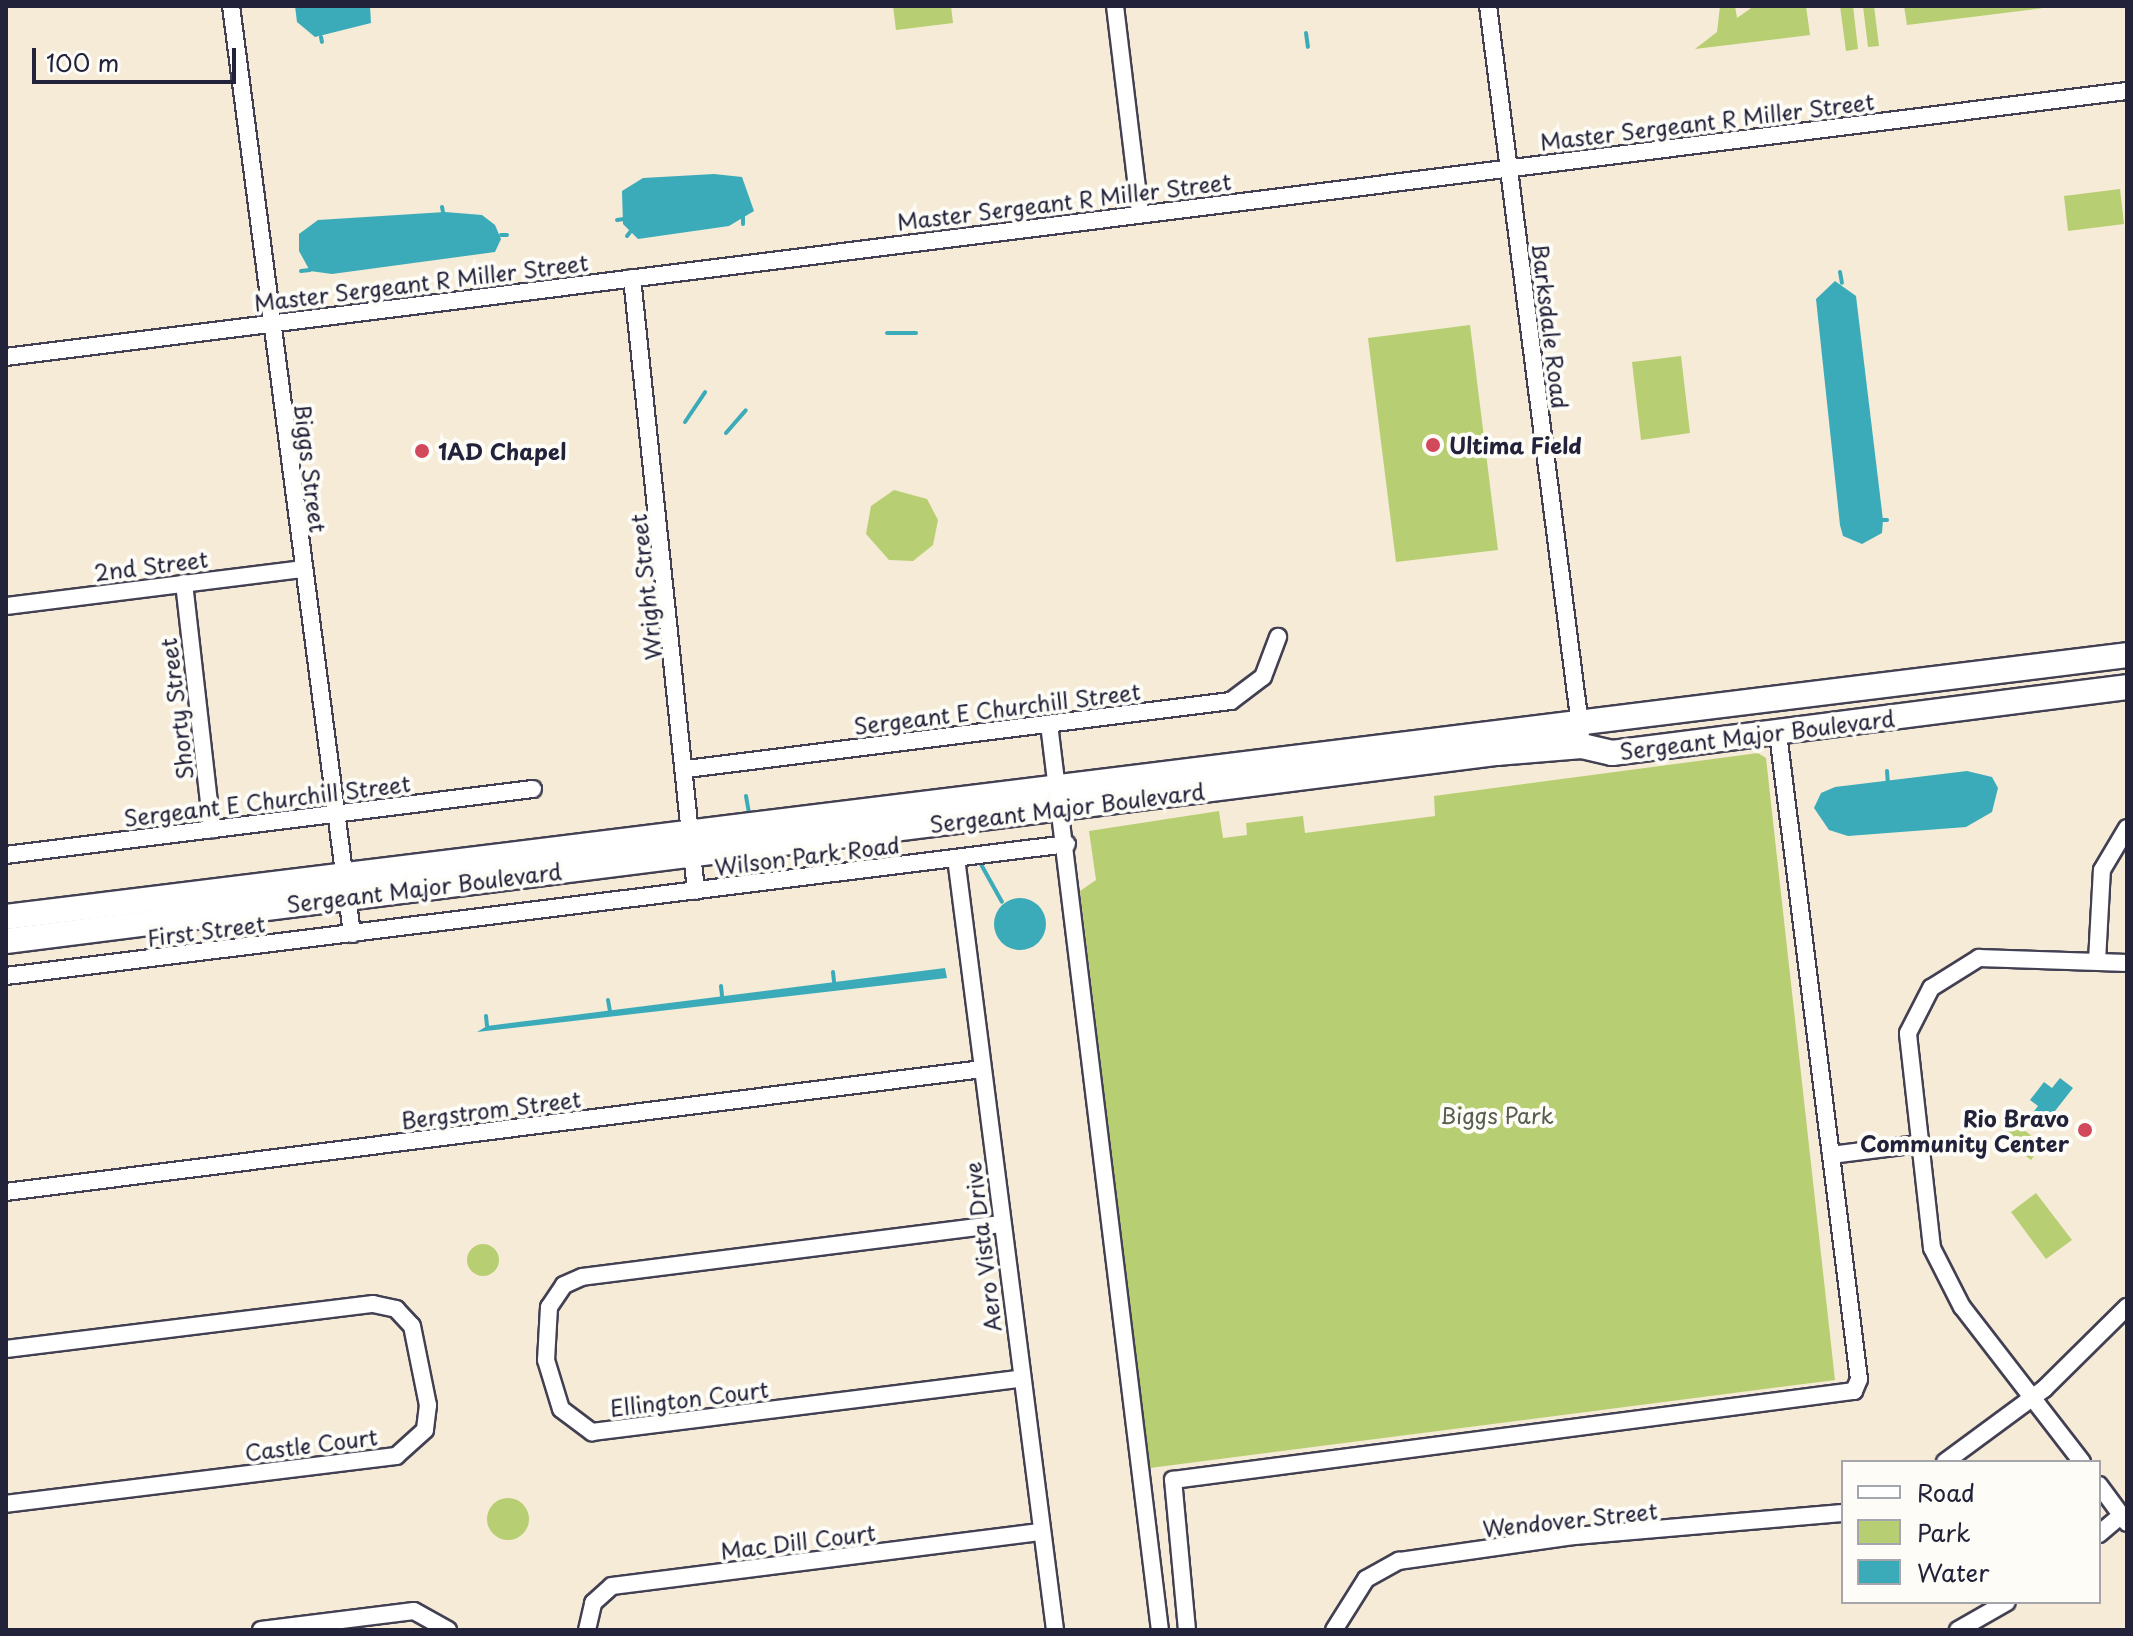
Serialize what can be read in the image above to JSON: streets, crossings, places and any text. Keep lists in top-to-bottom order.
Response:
{
  "streets": {
    "street": [
      "Master Sergeant R Miller Street",
      "Barksdale Road",
      "Biggs Street",
      "2nd Street",
      "Wright Street",
      "Sergeant E Churchill Street",
      "Shorty Street",
      "Sergeant Major Boulevard",
      "Wilson Park Road",
      "First Street",
      "Bergstrom Street",
      "Aero Vista Drive",
      "Ellington Court",
      "Castle Court",
      "Wendover Street",
      "Mac Dill Court"
    ]
  },
  "crossings": [
    ["Master Sergeant R Miller Street", "Barksdale Road"],
    ["Master Sergeant R Miller Street", "Biggs Street"],
    ["Master Sergeant R Miller Street", "Wright Street"],
    ["Barksdale Road", "Sergeant Major Boulevard"],
    ["Biggs Street", "2nd Street"],
    ["Biggs Street", "Sergeant E Churchill Street"],
    ["Biggs Street", "Sergeant Major Boulevard"],
    ["Biggs Street", "First Street"],
    ["2nd Street", "Shorty Street"],
    ["Wright Street", "Sergeant E Churchill Street"],
    ["Wright Street", "Sergeant Major Boulevard"],
    ["Wright Street", "Wilson Park Road"],
    ["Wright Street", "First Street"],
    ["Sergeant E Churchill Street", "Shorty Street"],
    ["Wilson Park Road", "First Street"],
    ["Wilson Park Road", "Aero Vista Drive"],
    ["Bergstrom Street", "Aero Vista Drive"],
    ["Aero Vista Drive", "Ellington Court"],
    ["Aero Vista Drive", "Mac Dill Court"]
  ],
  "parks": ["Biggs Park"],
  "places": ["Ultima Field", "1AD Chapel", "Rio Bravo Community Center"],
  "legend": ["Road", "Park", "Water"],
  "scale_bar": "100 m"
}
